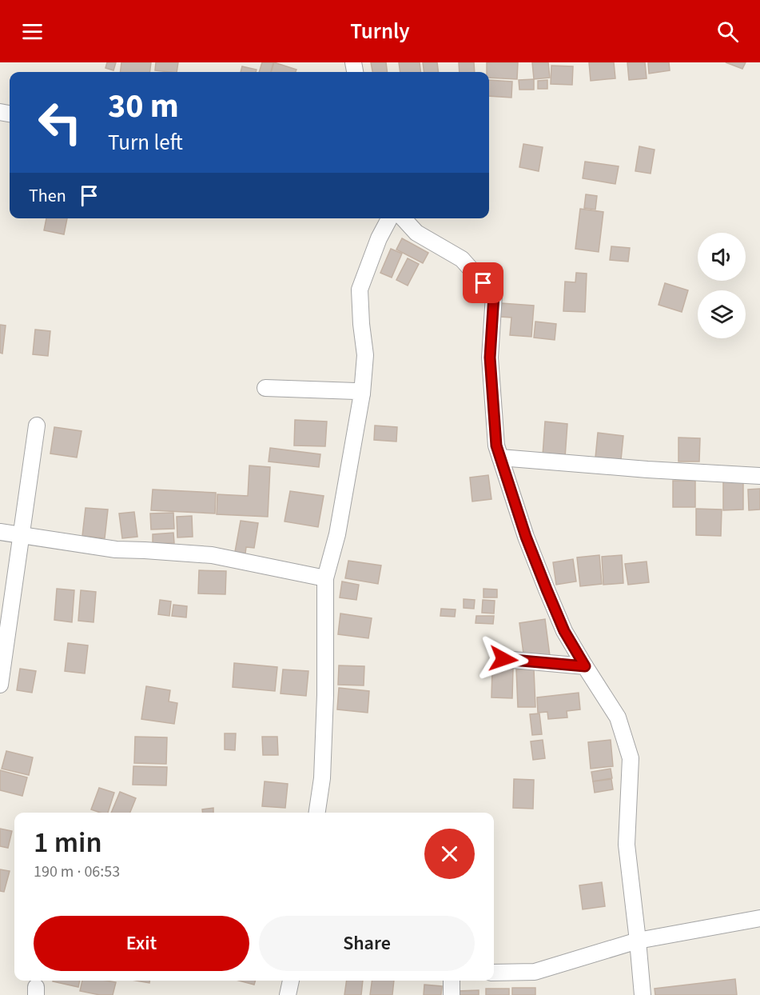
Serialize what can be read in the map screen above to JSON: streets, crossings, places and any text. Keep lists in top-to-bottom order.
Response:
{
  "page": {
    "header": "Turnly",
    "turn": ["30 m", "Turn left"],
    "then": "Then",
    "heading": ["1 min", "190 m · 06:53"],
    "buttons": ["Exit", "Share"]
  }
}
